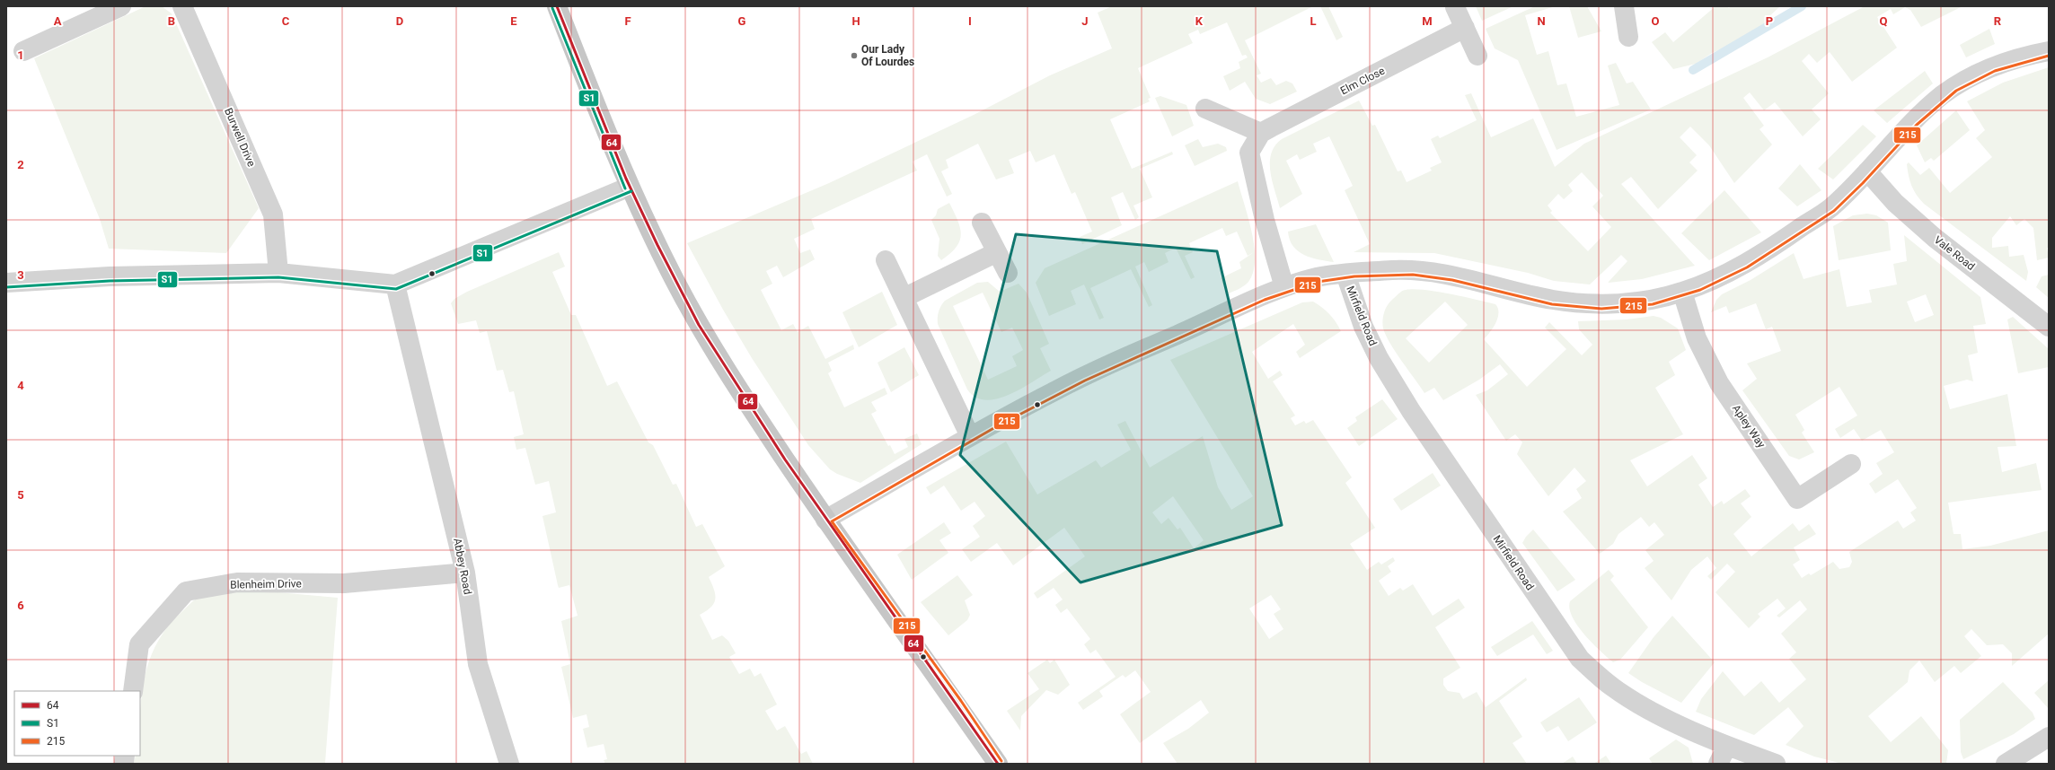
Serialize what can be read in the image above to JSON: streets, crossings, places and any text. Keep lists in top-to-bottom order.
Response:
{
  "streets": {
    "street": [
      "Elm Close",
      "Burwell Drive",
      "Vale Road",
      "Mirfield Road",
      "Apley Way",
      "Abbey Road",
      "Blenheim Drive"
    ]
  },
  "crossings": [
    ["Abbey Road", "Blenheim Drive"]
  ],
  "places": ["Our Lady Of Lourdes"],
  "lines": ["transit line 64", "transit line S1", "transit line 215"],
  "legend": ["64", "S1", "215"],
  "grid": {
    "columns": [
      "A",
      "B",
      "C",
      "D",
      "E",
      "F",
      "G",
      "H",
      "I",
      "J",
      "K",
      "L",
      "M",
      "N",
      "O",
      "P",
      "Q",
      "R"
    ],
    "rows": [
      "1",
      "2",
      "3",
      "4",
      "5",
      "6"
    ]
  }
}
